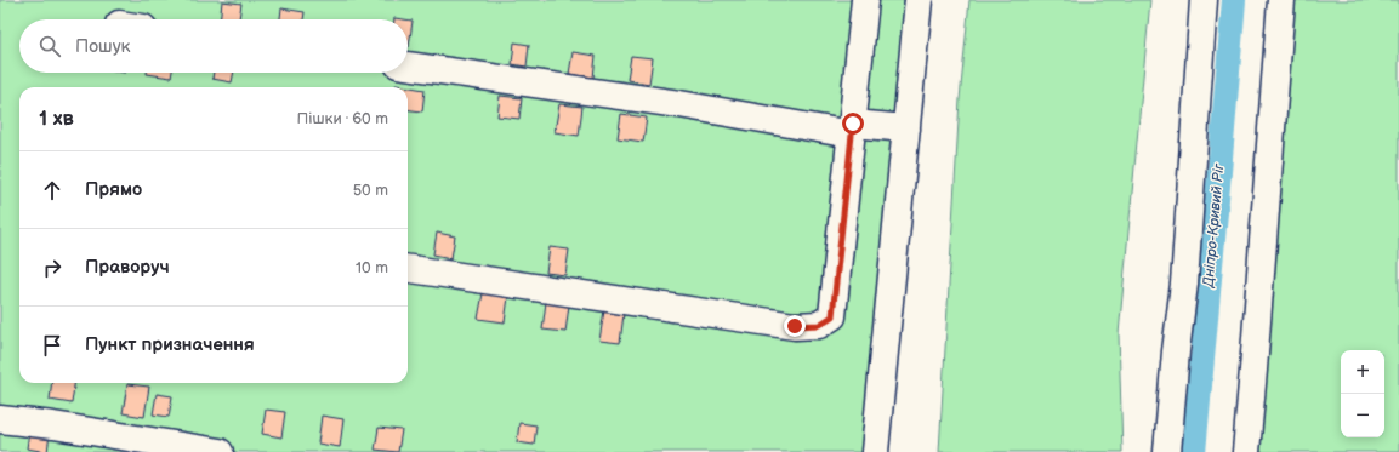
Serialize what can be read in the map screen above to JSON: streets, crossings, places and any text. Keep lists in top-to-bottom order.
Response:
{
  "water": ["Дніпро-Кривий Ріг"],
  "page": {
    "search": "Пошук",
    "heading": ["1 хв", "Пішки · 60 m"],
    "list": [
      ["Прямо", "50 m"],
      ["Праворуч", "10 m"],
      "Пункт призначення"
    ],
    "map_buttons": ["+", "−"]
  }
}
